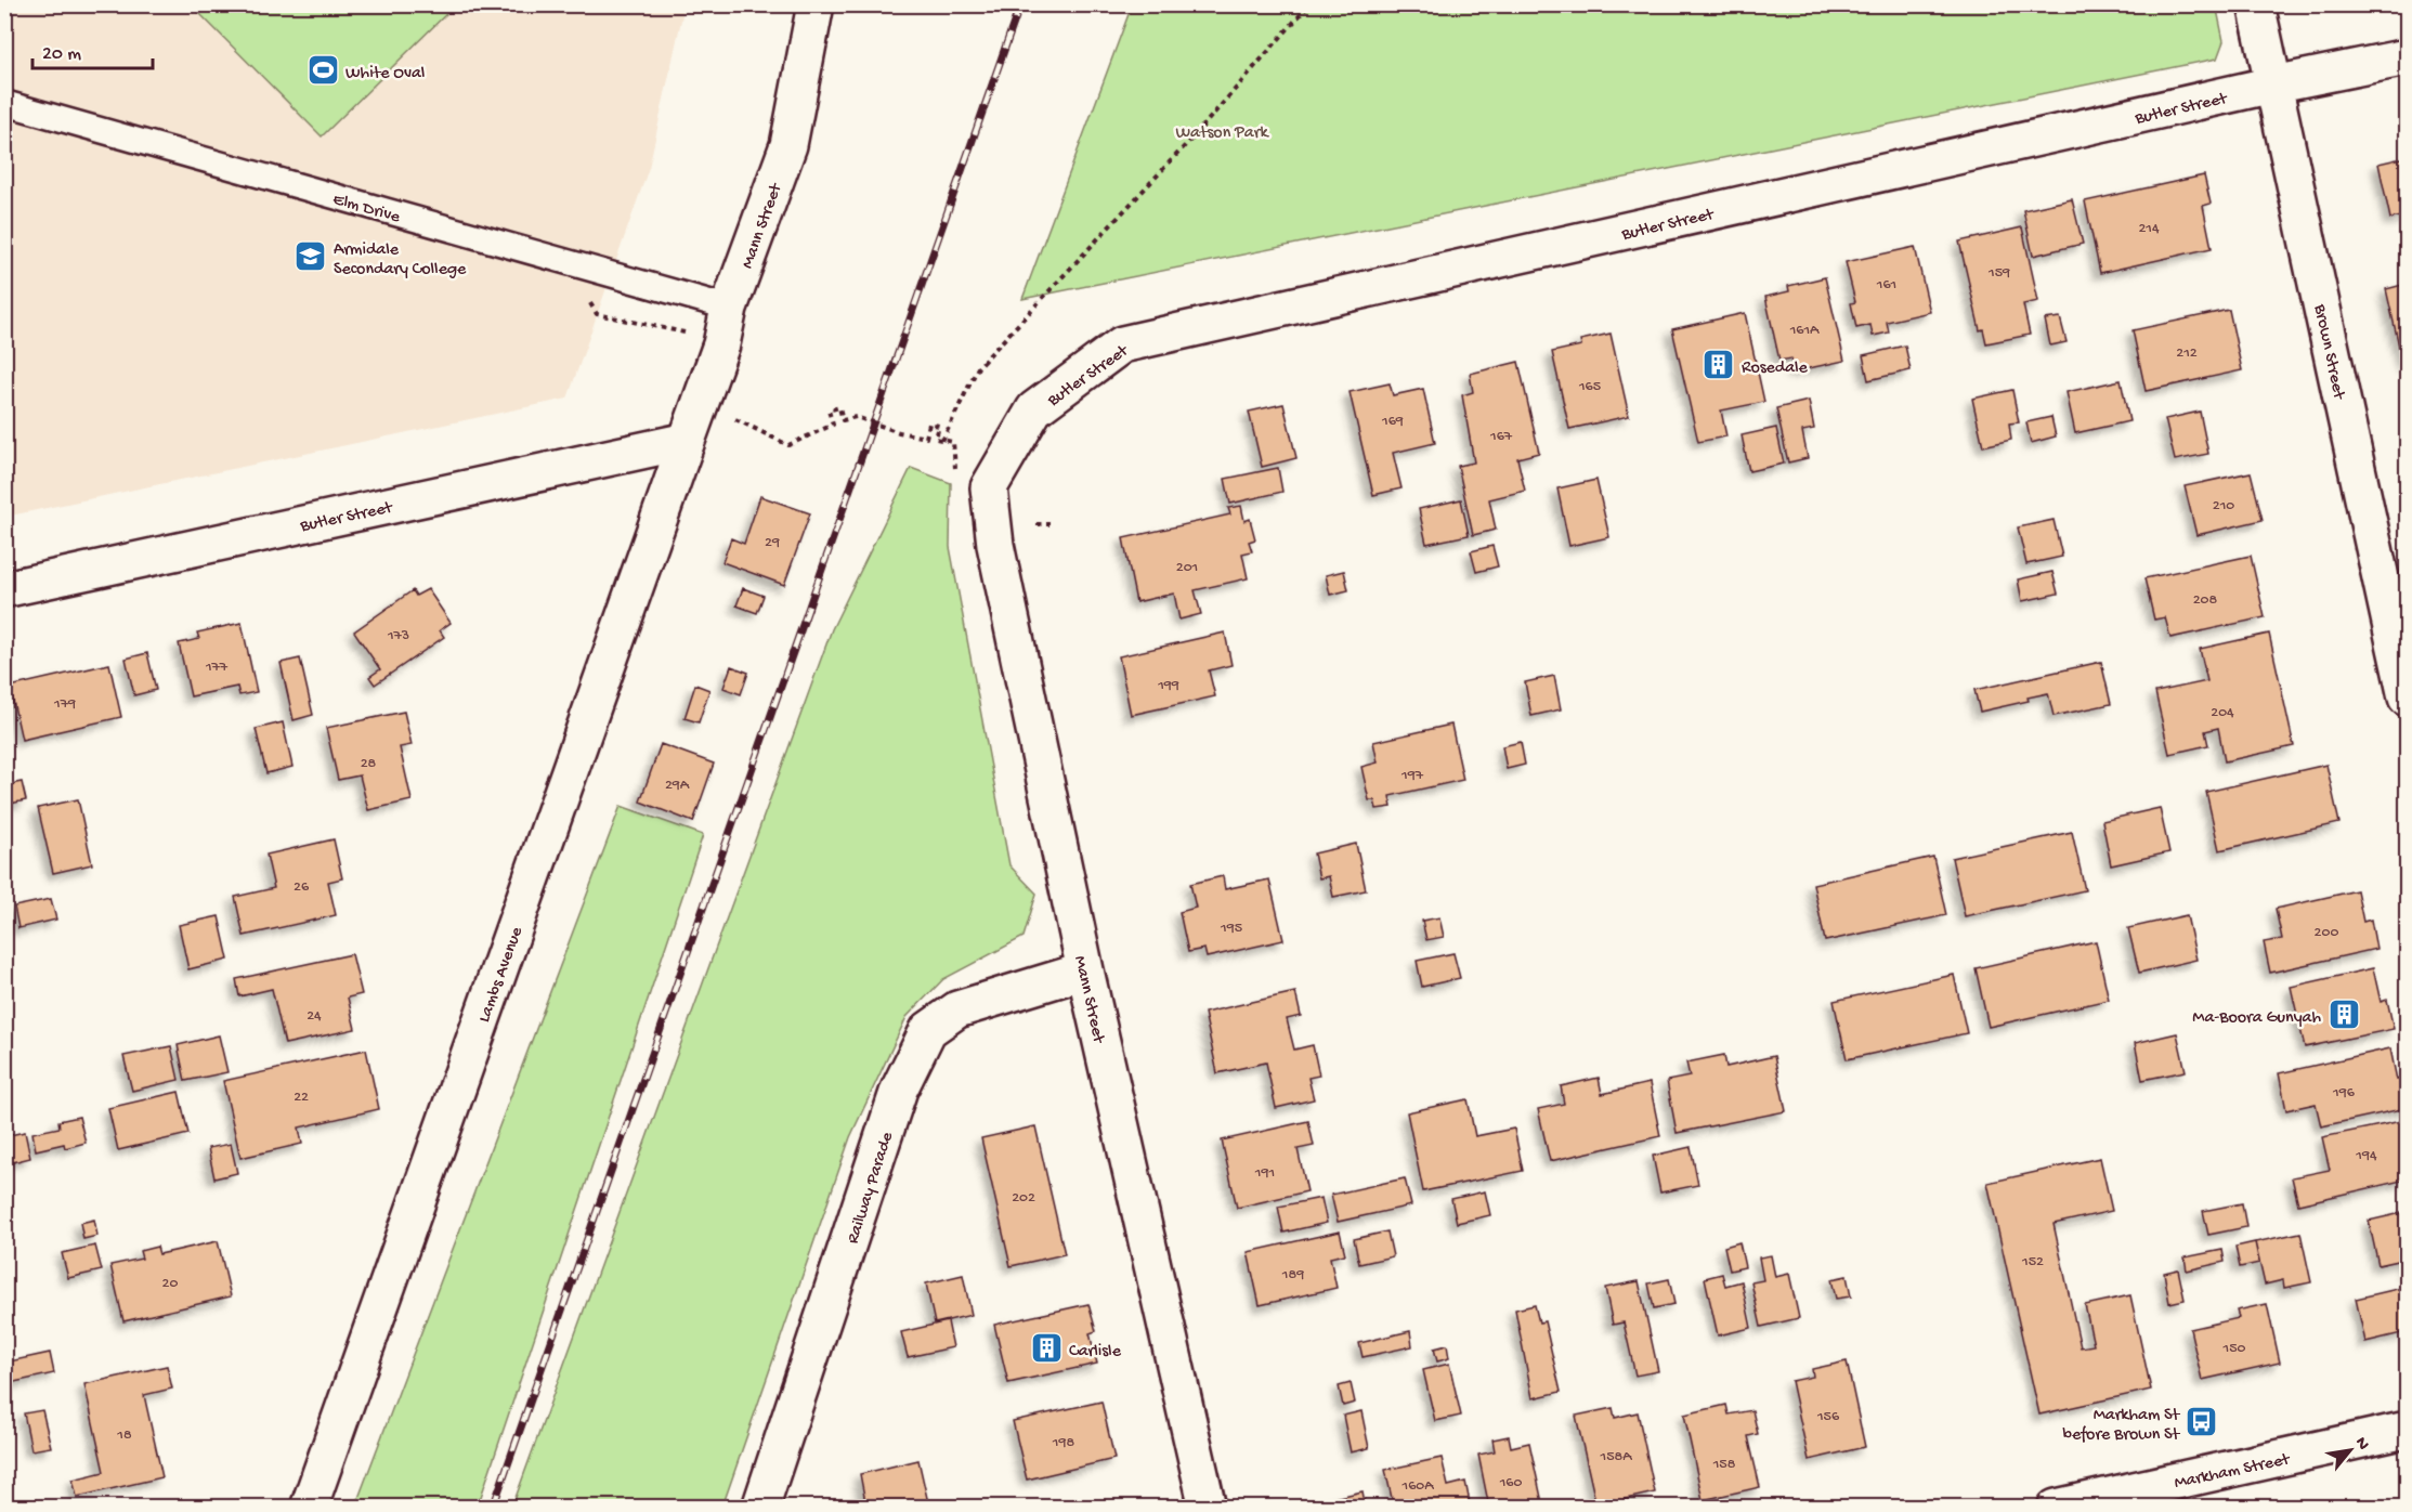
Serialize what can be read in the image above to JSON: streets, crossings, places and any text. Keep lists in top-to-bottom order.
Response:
{
  "streets": {
    "street": [
      "Butler Street",
      "Mann Street",
      "Brown Street",
      "Lambs Avenue",
      "Railway Parade",
      "Markham Street"
    ],
    "lane": ["Elm Drive"]
  },
  "crossings": [
    ["Butler Street", "Mann Street"],
    ["Butler Street", "Brown Street"],
    ["Butler Street", "Lambs Avenue"],
    ["Elm Drive", "Mann Street"],
    ["Mann Street", "Lambs Avenue"],
    ["Mann Street", "Railway Parade"]
  ],
  "parks": ["Watson Park"],
  "places": {
    "sports": ["White Oval"],
    "school or university": ["Armidale Secondary College"],
    "building": ["Rosedale", "Ma-Boora Gunyah", "Carlisle"],
    "bus stop": ["Markham St before Brown St"]
  },
  "house_numbers": [
    "214",
    "159",
    "161",
    "161A",
    "212",
    "165",
    "169",
    "167",
    "210",
    "29",
    "201",
    "208",
    "173",
    "177",
    "199",
    "179",
    "204",
    "28",
    "197",
    "29A",
    "26",
    "195",
    "200",
    "24",
    "196",
    "22",
    "194",
    "191",
    "202",
    "152",
    "189",
    "20",
    "150",
    "156",
    "18",
    "198",
    "158A",
    "158",
    "160",
    "160A"
  ],
  "scale_bar": "20 m",
  "north": "top right"
}
